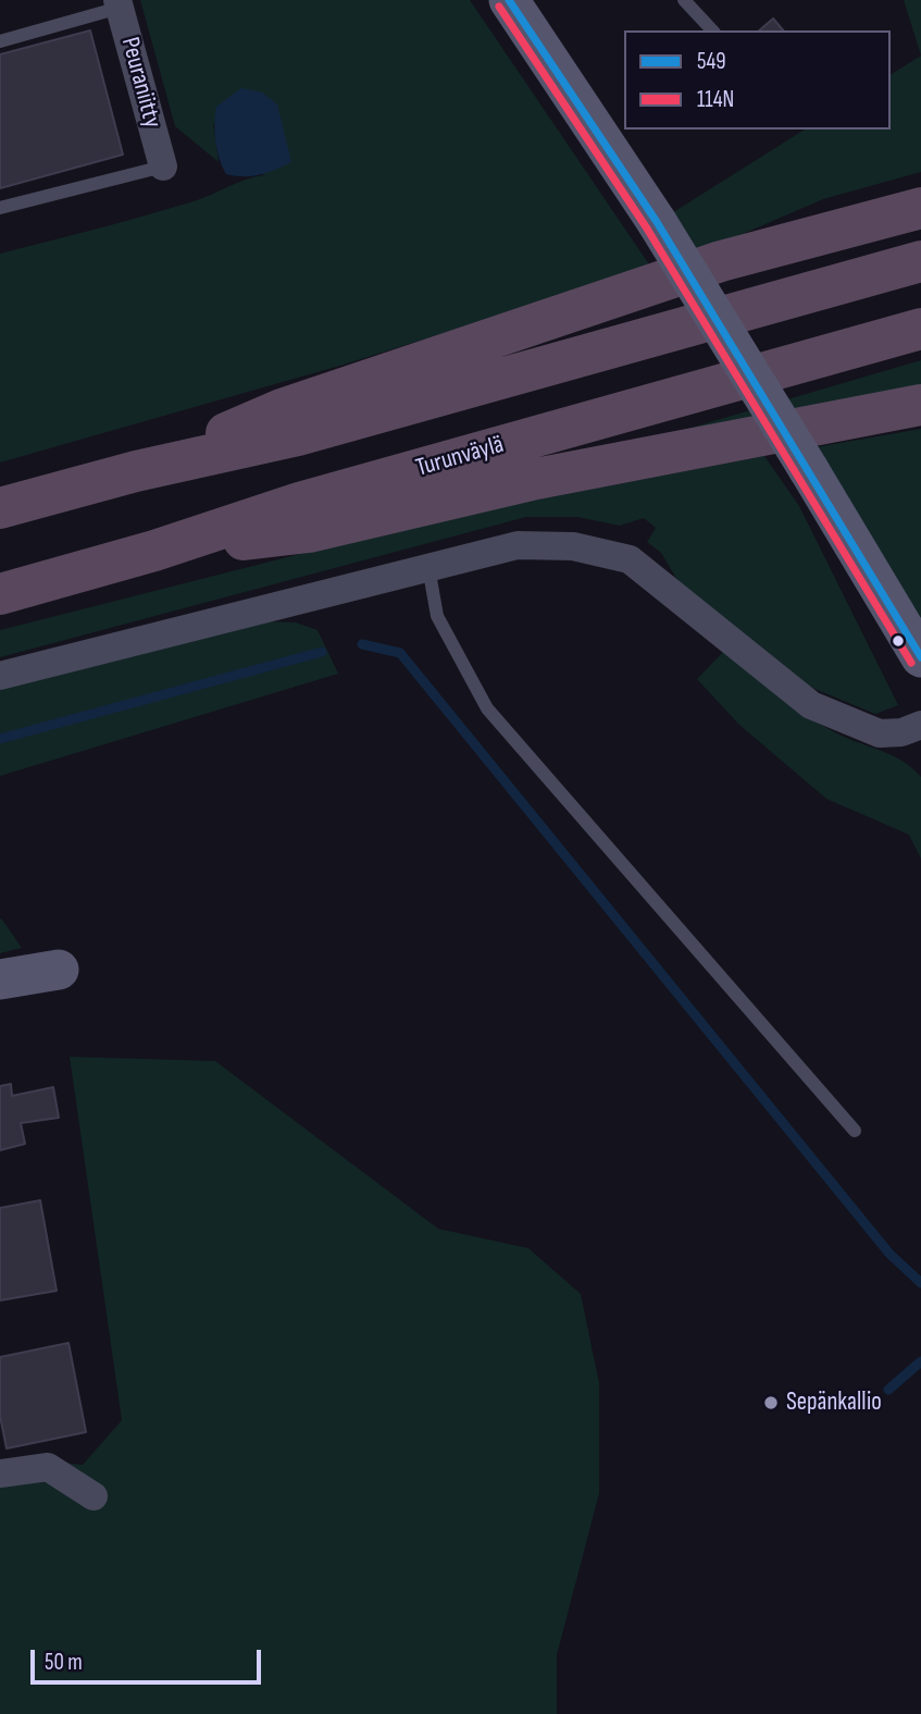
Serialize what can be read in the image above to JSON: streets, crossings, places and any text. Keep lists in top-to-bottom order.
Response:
{
  "streets": {
    "highway": ["Turunväylä"],
    "street": ["Peuraniitty"]
  },
  "places": ["Sepänkallio"],
  "lines": ["transit line 549", "transit line 114N"],
  "legend": ["549", "114N"],
  "scale_bar": "50 m"
}
